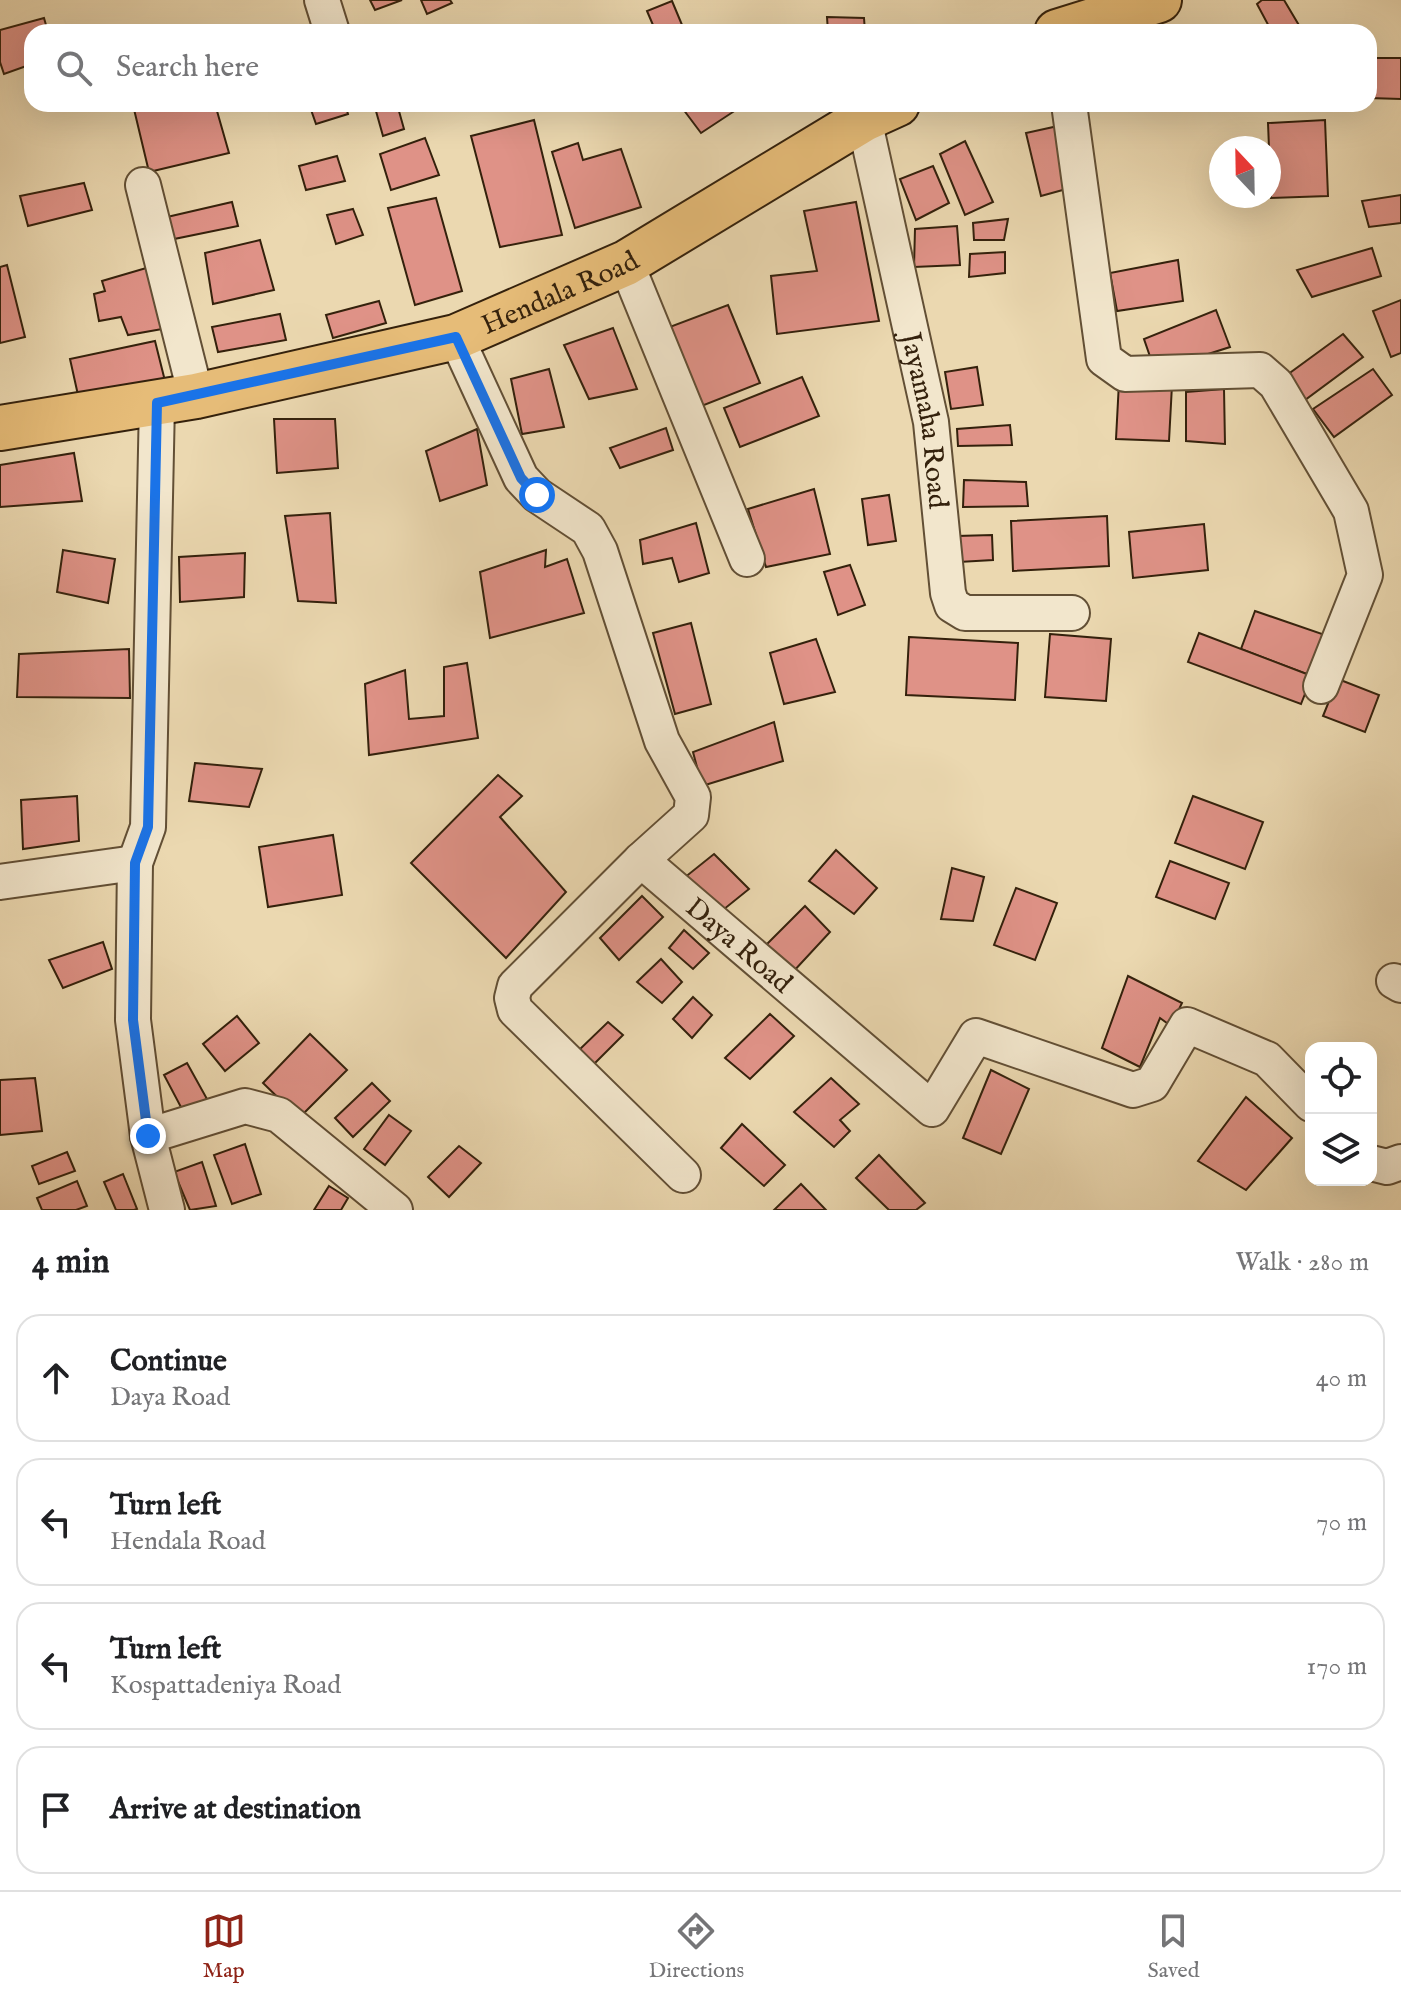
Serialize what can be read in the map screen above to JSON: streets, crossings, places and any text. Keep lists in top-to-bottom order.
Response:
{
  "streets": {
    "main road": ["Hendala Road"],
    "street": ["Jayamaha Road", "Daya Road"]
  },
  "crossings": [
    ["Hendala Road", "Jayamaha Road"]
  ],
  "north": "top",
  "page": {
    "search": "Search here",
    "heading": ["4 min", "Walk · 280 m"],
    "list": [
      ["Continue", "Daya Road", "40 m"],
      ["Turn left", "Hendala Road", "70 m"],
      ["Turn left", "Kospattadeniya Road", "170 m"],
      "Arrive at destination"
    ],
    "nav": ["Map", "Directions", "Saved"]
  }
}
